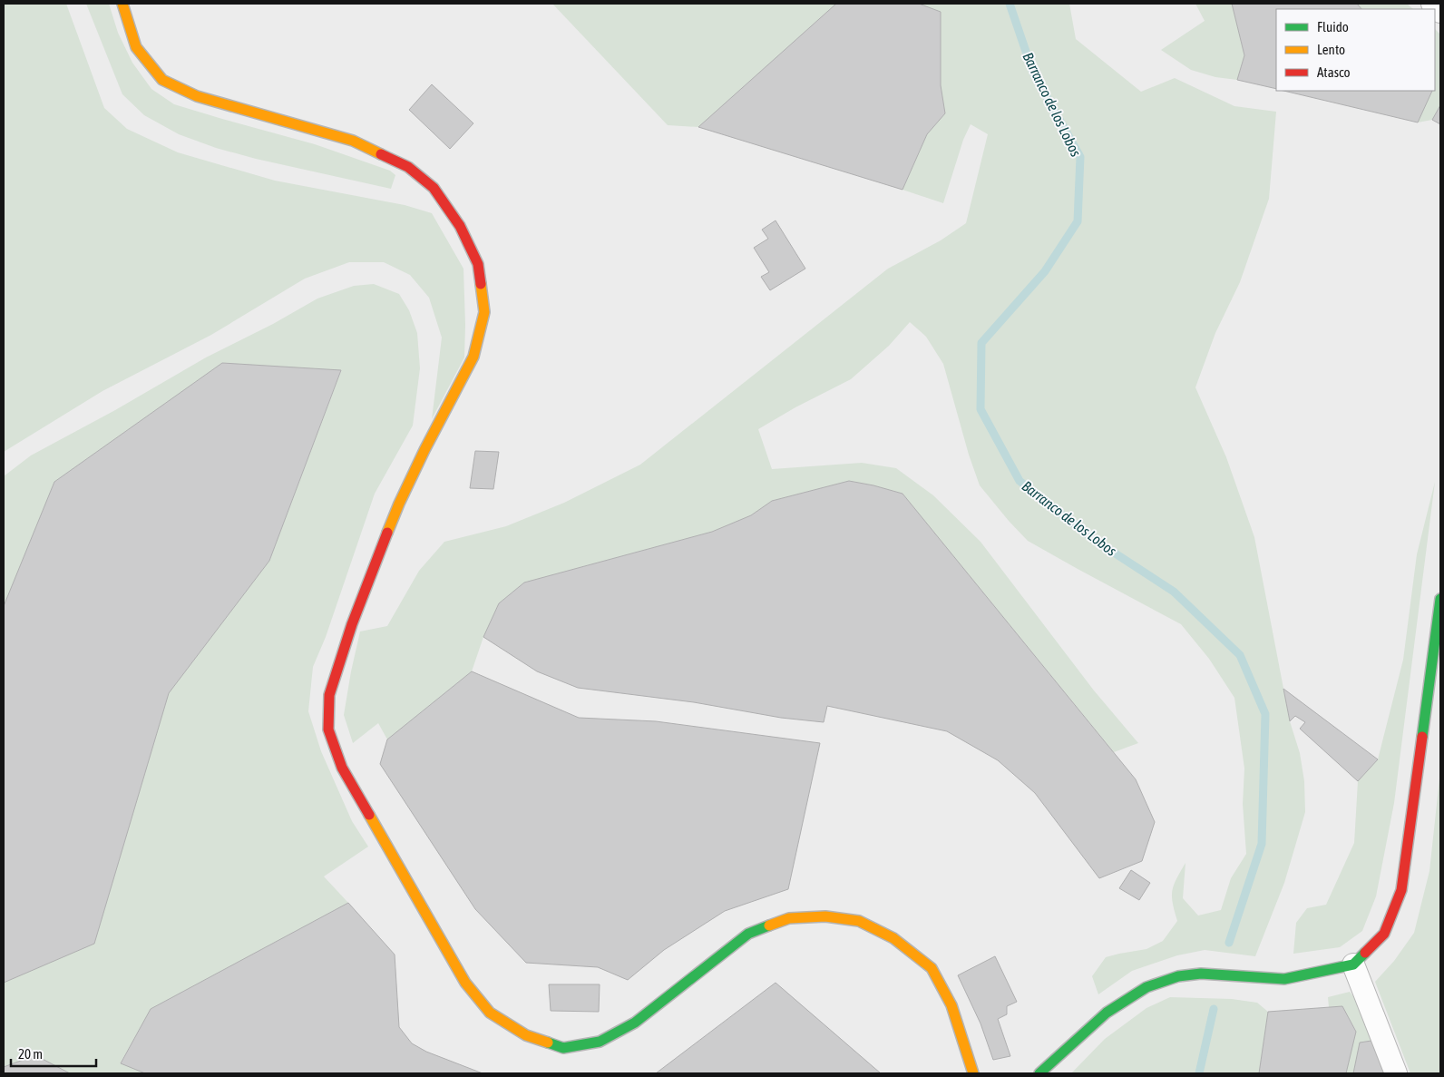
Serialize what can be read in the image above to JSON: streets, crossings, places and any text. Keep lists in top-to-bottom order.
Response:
{
  "water": ["Barranco de los Lobos"],
  "legend": ["Fluido", "Lento", "Atasco"],
  "scale_bar": "20 m"
}
